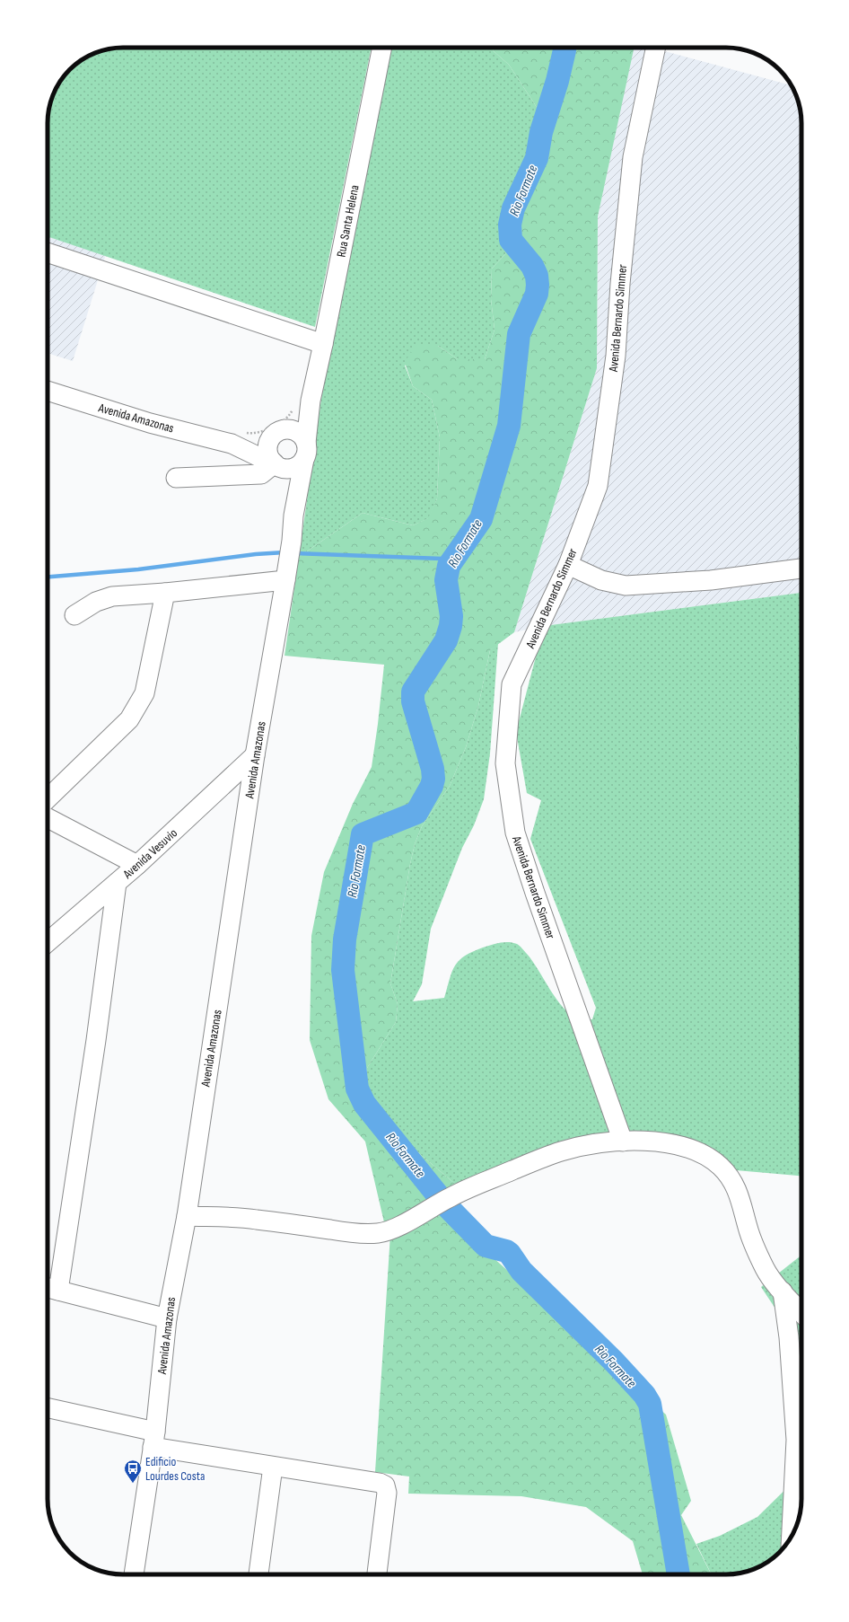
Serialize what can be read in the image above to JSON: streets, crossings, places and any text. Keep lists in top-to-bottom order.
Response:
{
  "streets": {
    "street": [
      "Rua Santa Helena",
      "Avenida Bernardo Simmer",
      "Avenida Amazonas",
      "Avenida Vesuvio"
    ]
  },
  "crossings": [
    ["Rua Santa Helena", "Avenida Amazonas"],
    ["Avenida Amazonas", "Avenida Vesuvio"]
  ],
  "water": ["Rio Formate"],
  "places": {
    "bus stop": ["Edificio Lourdes Costa"]
  }
}
